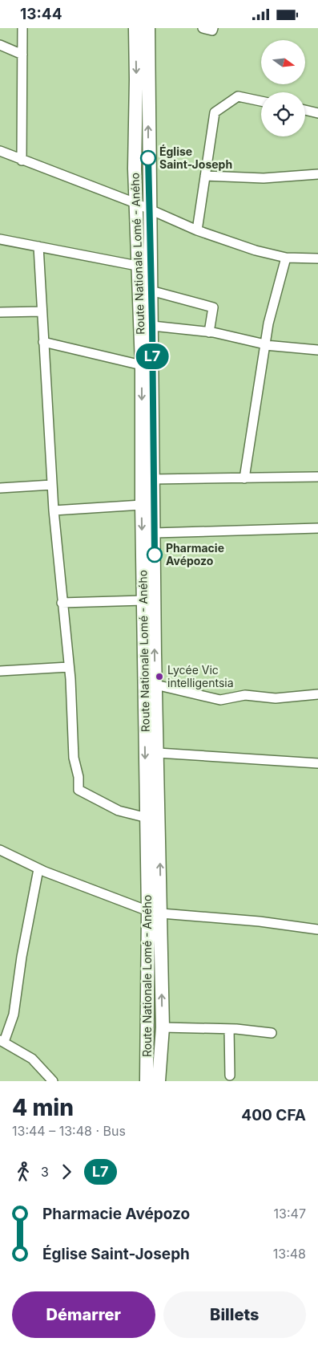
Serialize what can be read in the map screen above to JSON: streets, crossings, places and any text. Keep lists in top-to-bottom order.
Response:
{
  "streets": {
    "highway": ["Route Nationale Lomé - Aného"]
  },
  "places": ["Église Saint-Joseph", "Pharmacie Avépozo", "Lycée Vic intelligentsia"],
  "lines": ["bus line L7"],
  "north": "right",
  "page": {
    "status": "13:44",
    "on_map": "L7",
    "heading": ["4 min", "13:44 – 13:48 · Bus", "400 CFA"],
    "legs": ["3", "L7"],
    "list": [
      {
        "name": "Pharmacie Avépozo",
        "value": "13:47"
      },
      {
        "name": "Église Saint-Joseph",
        "value": "13:48"
      }
    ],
    "buttons": ["Démarrer", "Billets"]
  }
}
